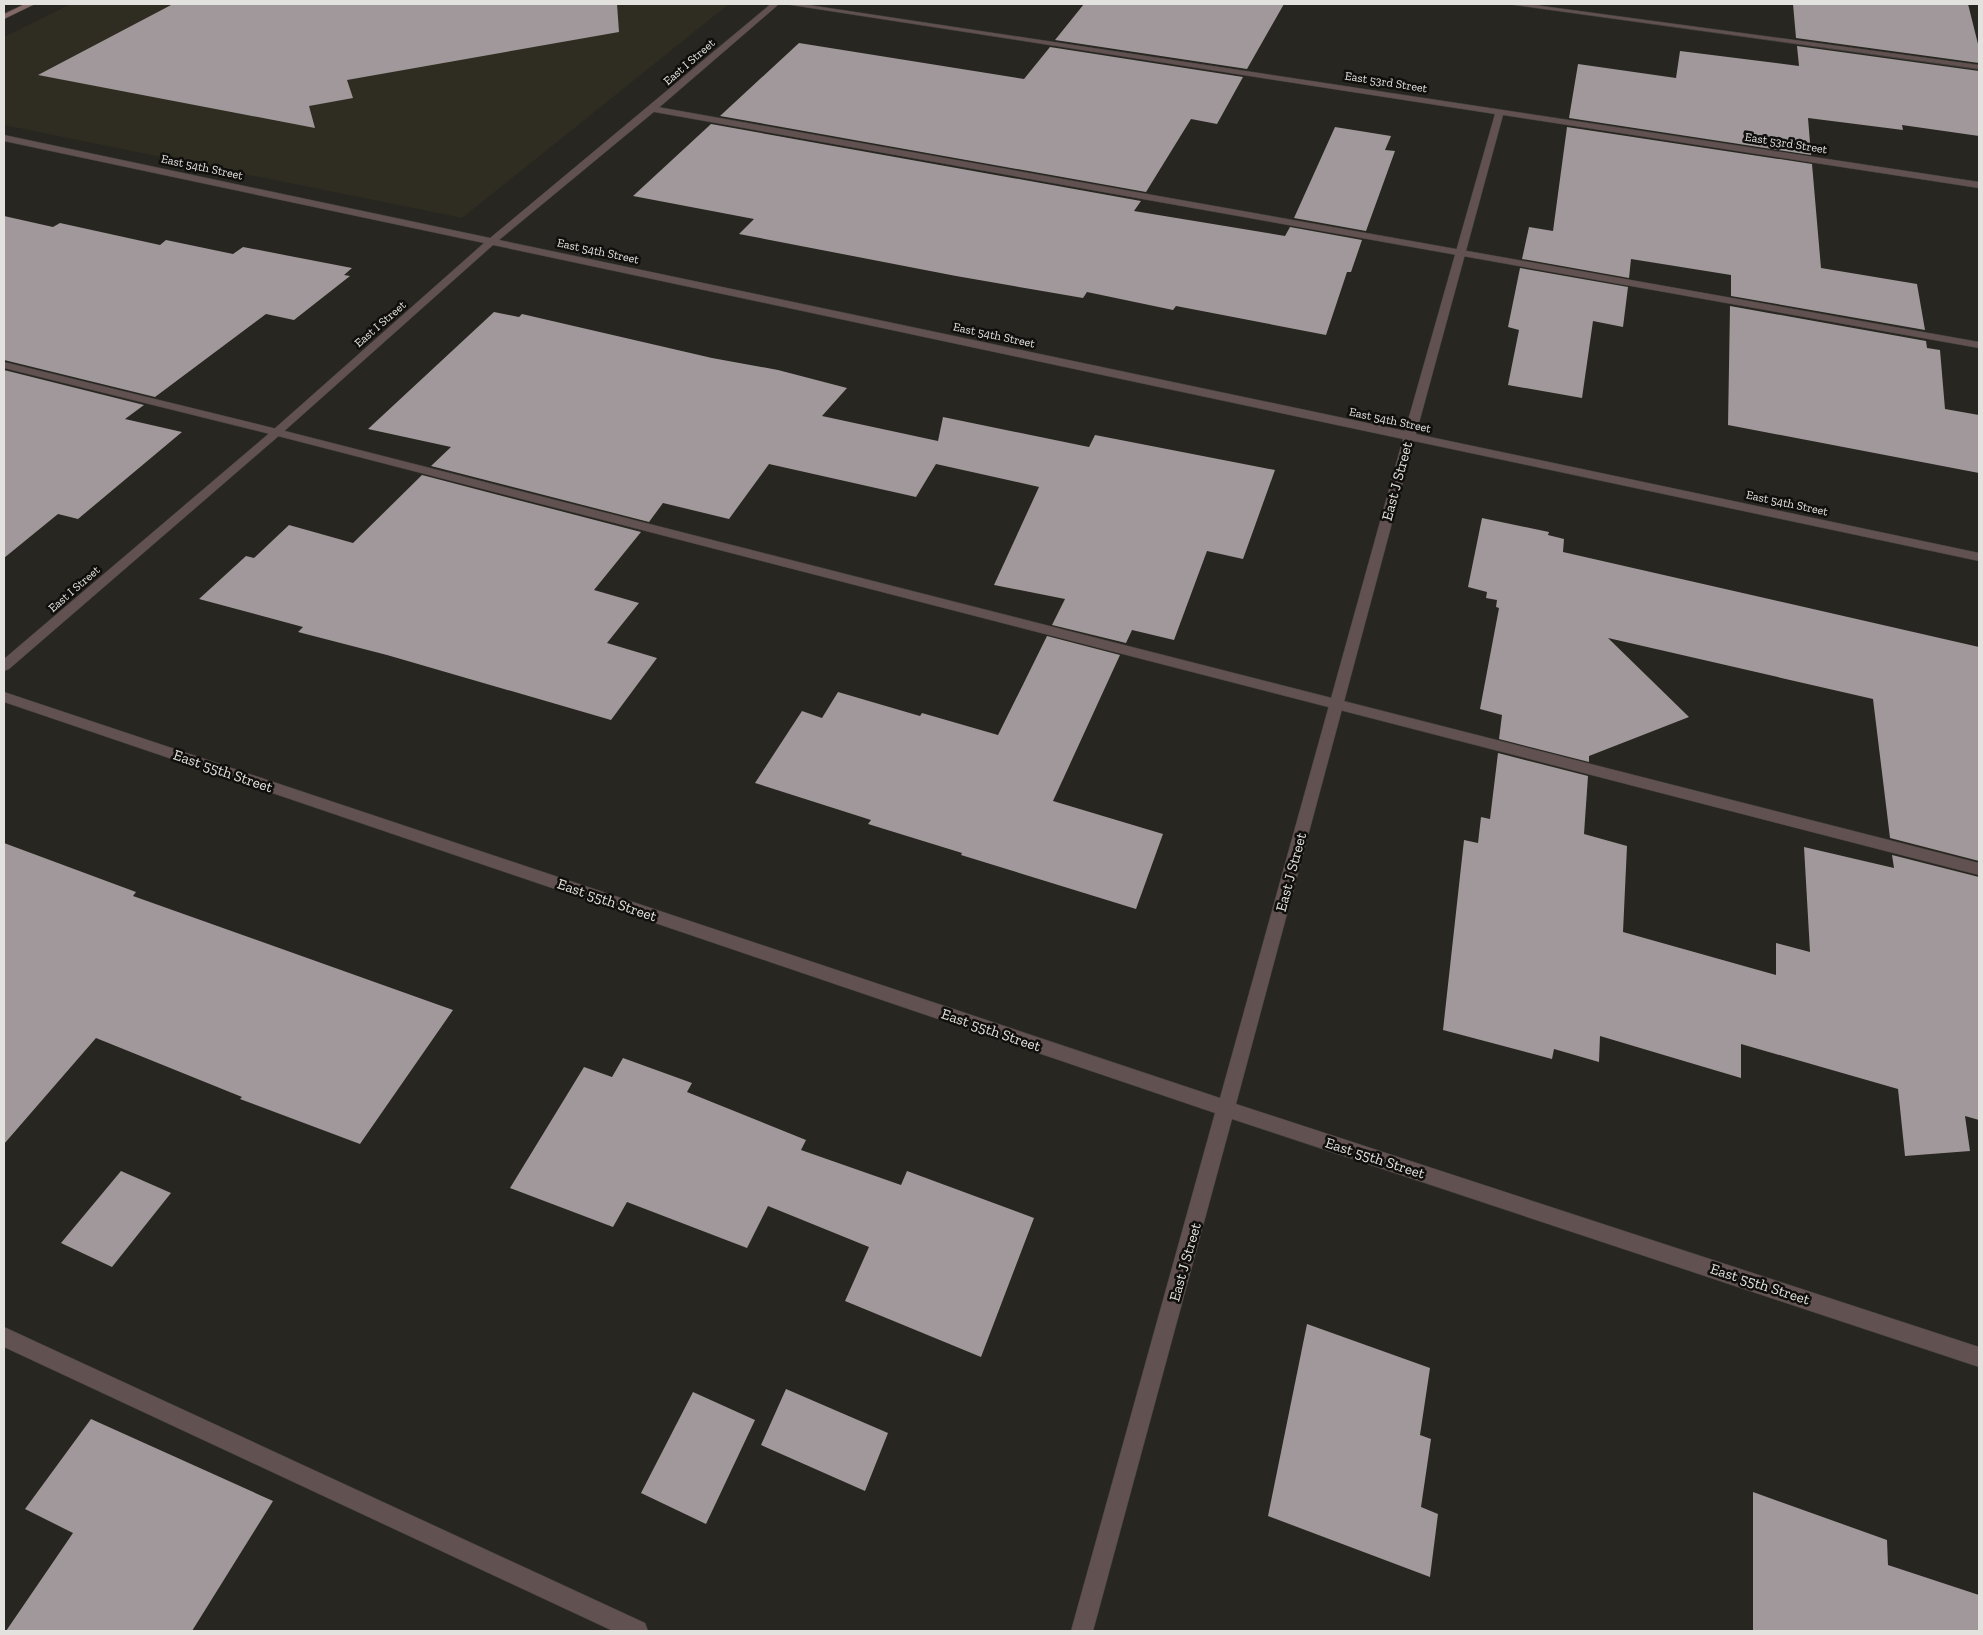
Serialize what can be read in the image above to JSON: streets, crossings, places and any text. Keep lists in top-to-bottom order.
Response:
{
  "streets": {
    "street": [
      "East I Street",
      "East 53rd Street",
      "East 54th Street",
      "East J Street",
      "East 55th Street"
    ]
  },
  "crossings": [
    ["East I Street", "East 54th Street"],
    ["East 53rd Street", "East J Street"],
    ["East 54th Street", "East J Street"],
    ["East J Street", "East 55th Street"]
  ]
}
